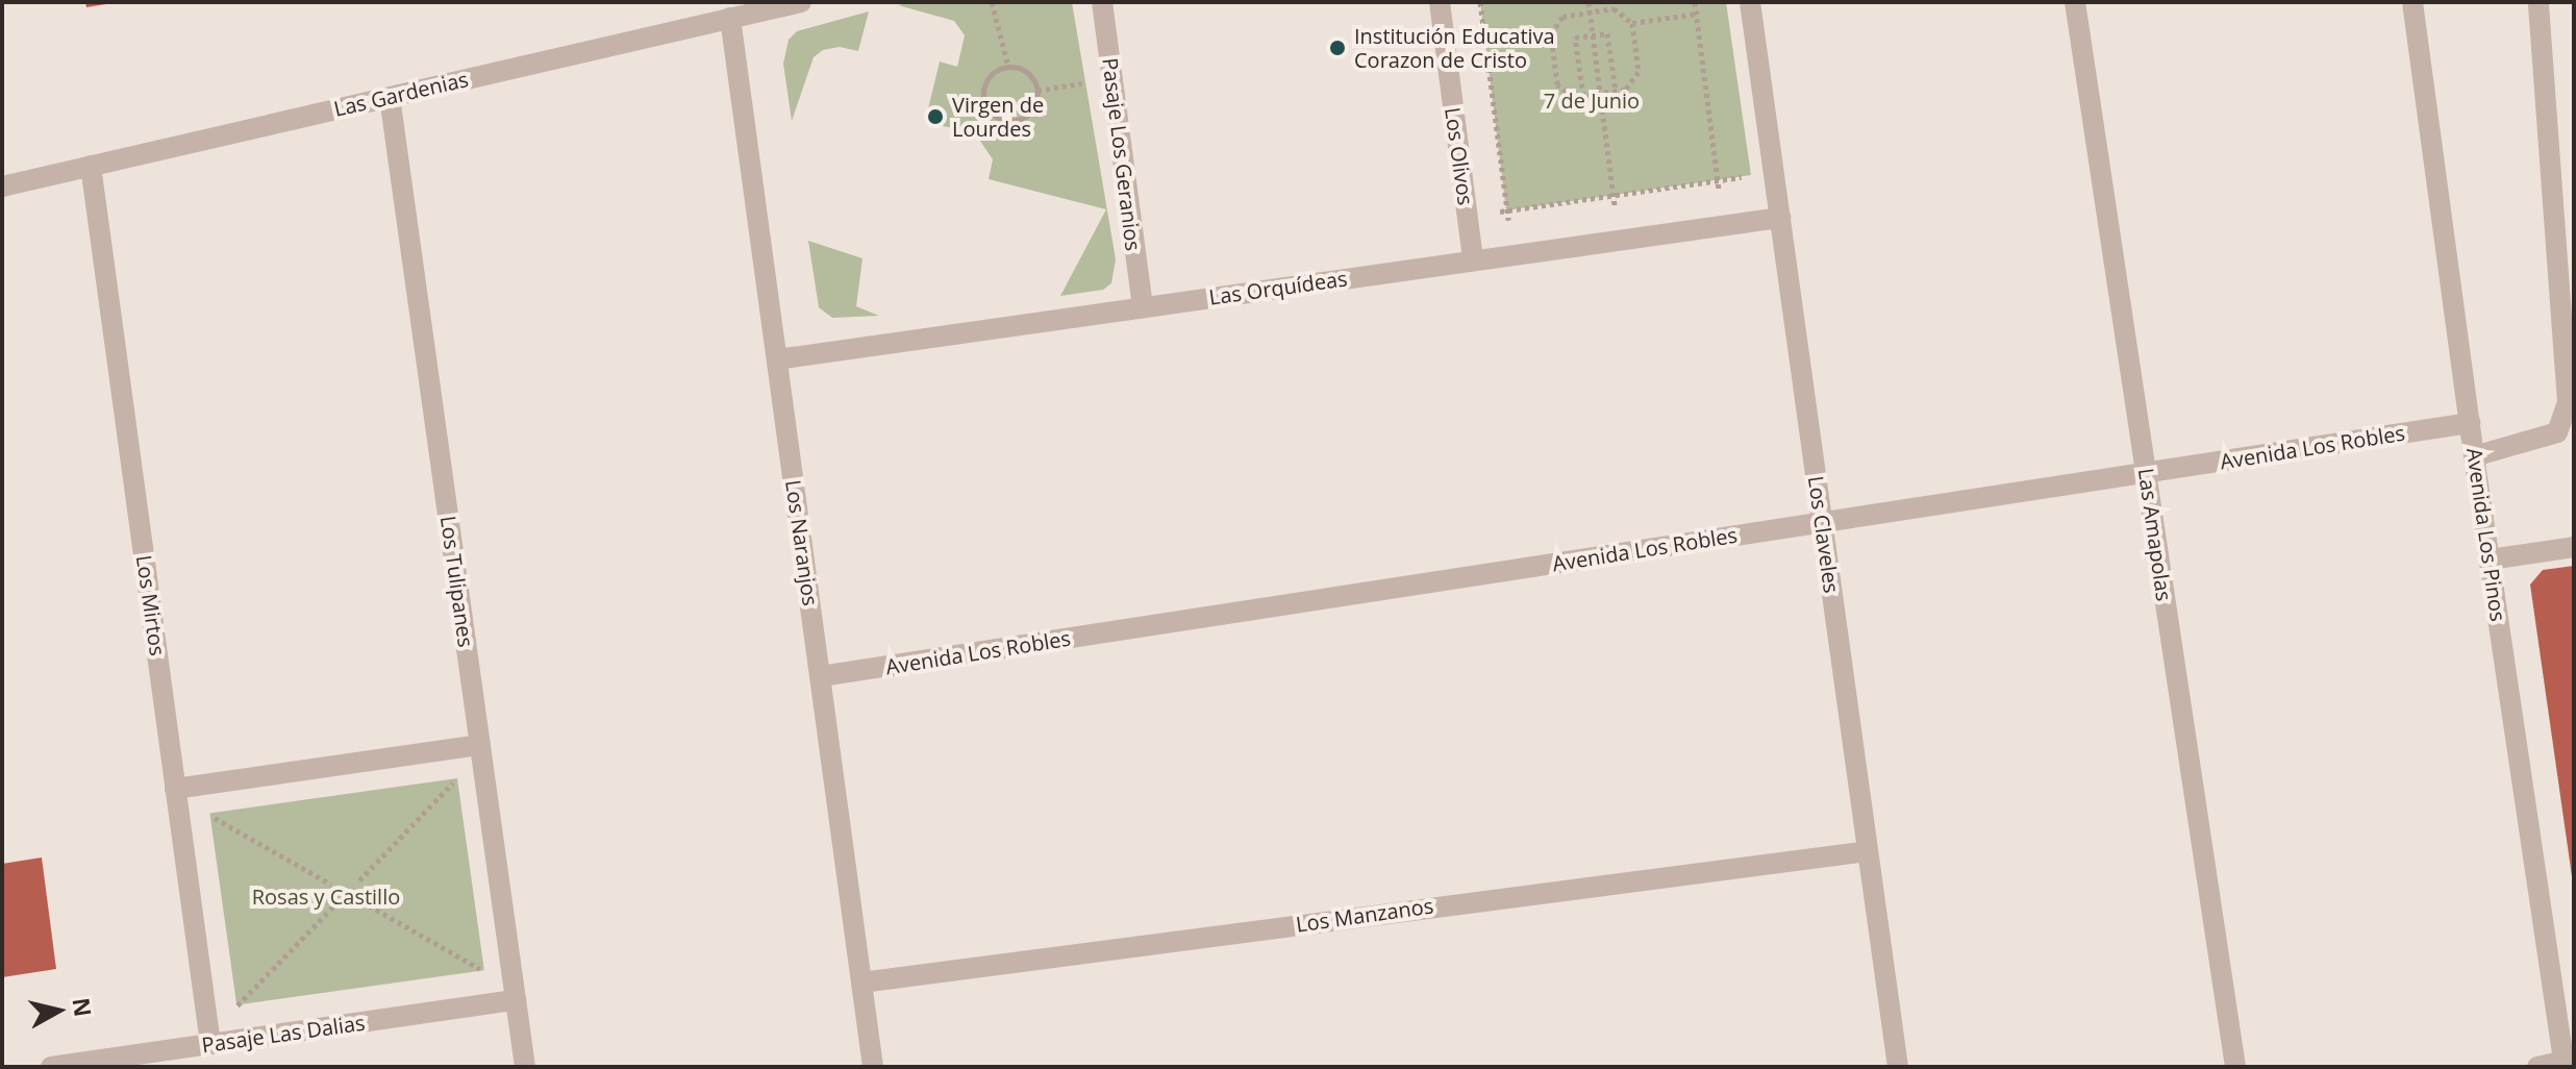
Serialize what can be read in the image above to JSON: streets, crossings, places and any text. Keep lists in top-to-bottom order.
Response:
{
  "streets": {
    "street": [
      "Las Gardenias",
      "Pasaje Los Geranios",
      "Los Olivos",
      "Las Orquídeas",
      "Avenida Los Robles",
      "Los Claveles",
      "Las Amapolas",
      "Avenida Los Pinos",
      "Los Naranjos",
      "Los Tulipanes",
      "Los Mirtos",
      "Los Manzanos",
      "Pasaje Las Dalias"
    ]
  },
  "crossings": [
    ["Las Gardenias", "Los Naranjos"],
    ["Las Gardenias", "Los Tulipanes"],
    ["Las Gardenias", "Los Mirtos"],
    ["Pasaje Los Geranios", "Las Orquídeas"],
    ["Los Olivos", "Las Orquídeas"],
    ["Las Orquídeas", "Los Claveles"],
    ["Las Orquídeas", "Los Naranjos"],
    ["Avenida Los Robles", "Los Claveles"],
    ["Avenida Los Robles", "Las Amapolas"],
    ["Avenida Los Robles", "Avenida Los Pinos"],
    ["Avenida Los Robles", "Los Naranjos"],
    ["Los Claveles", "Los Manzanos"],
    ["Los Naranjos", "Los Manzanos"],
    ["Los Tulipanes", "Pasaje Las Dalias"],
    ["Los Mirtos", "Pasaje Las Dalias"]
  ],
  "parks": ["7 de Junio", "Rosas y Castillo"],
  "places": ["Institución Educativa Corazon de Cristo", "Virgen de Lourdes"],
  "north": "right"
}
